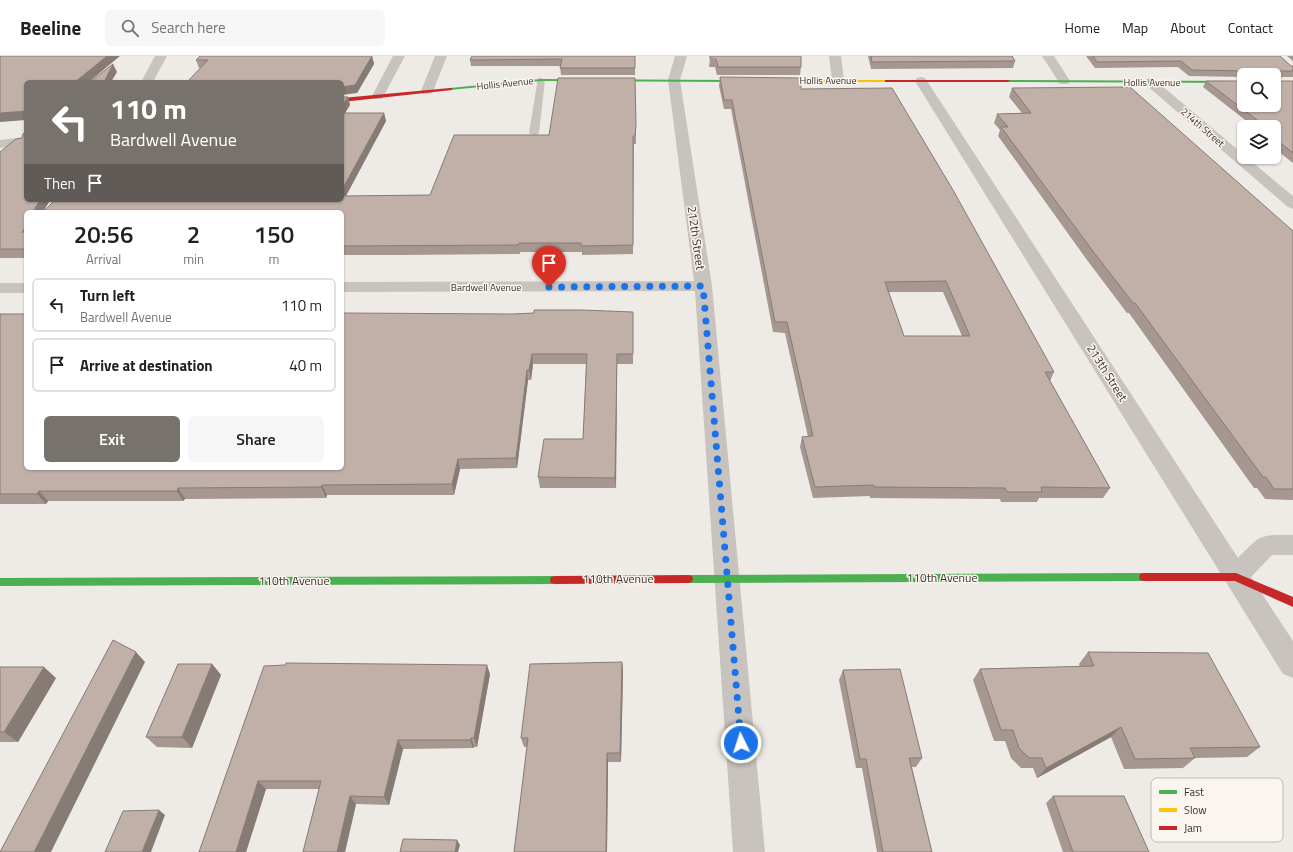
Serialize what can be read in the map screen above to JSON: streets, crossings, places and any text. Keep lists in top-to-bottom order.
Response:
{
  "streets": {
    "street": [
      "Hollis Avenue",
      "214th Street",
      "212th Street",
      "Bardwell Avenue",
      "213th Street",
      "110th Avenue"
    ]
  },
  "crossings": [
    ["Hollis Avenue", "214th Street"],
    ["Hollis Avenue", "212th Street"],
    ["Hollis Avenue", "213th Street"],
    ["212th Street", "Bardwell Avenue"],
    ["212th Street", "110th Avenue"],
    ["213th Street", "110th Avenue"]
  ],
  "legend": ["Fast", "Slow", "Jam"],
  "page": {
    "header": "Beeline",
    "search": "Search here",
    "nav": [
      "Home",
      "Map",
      "About",
      "Contact"
    ],
    "turn": ["110 m", "Bardwell Avenue"],
    "then": "Then",
    "eta": [
      "20:56",
      "Arrival",
      "2",
      "min",
      "150",
      "m"
    ],
    "list": [
      {
        "name": "Turn left",
        "note": "Bardwell Avenue",
        "value": "110 m"
      },
      {
        "name": "Arrive at destination",
        "value": "40 m"
      }
    ],
    "buttons": ["Exit", "Share"]
  }
}
